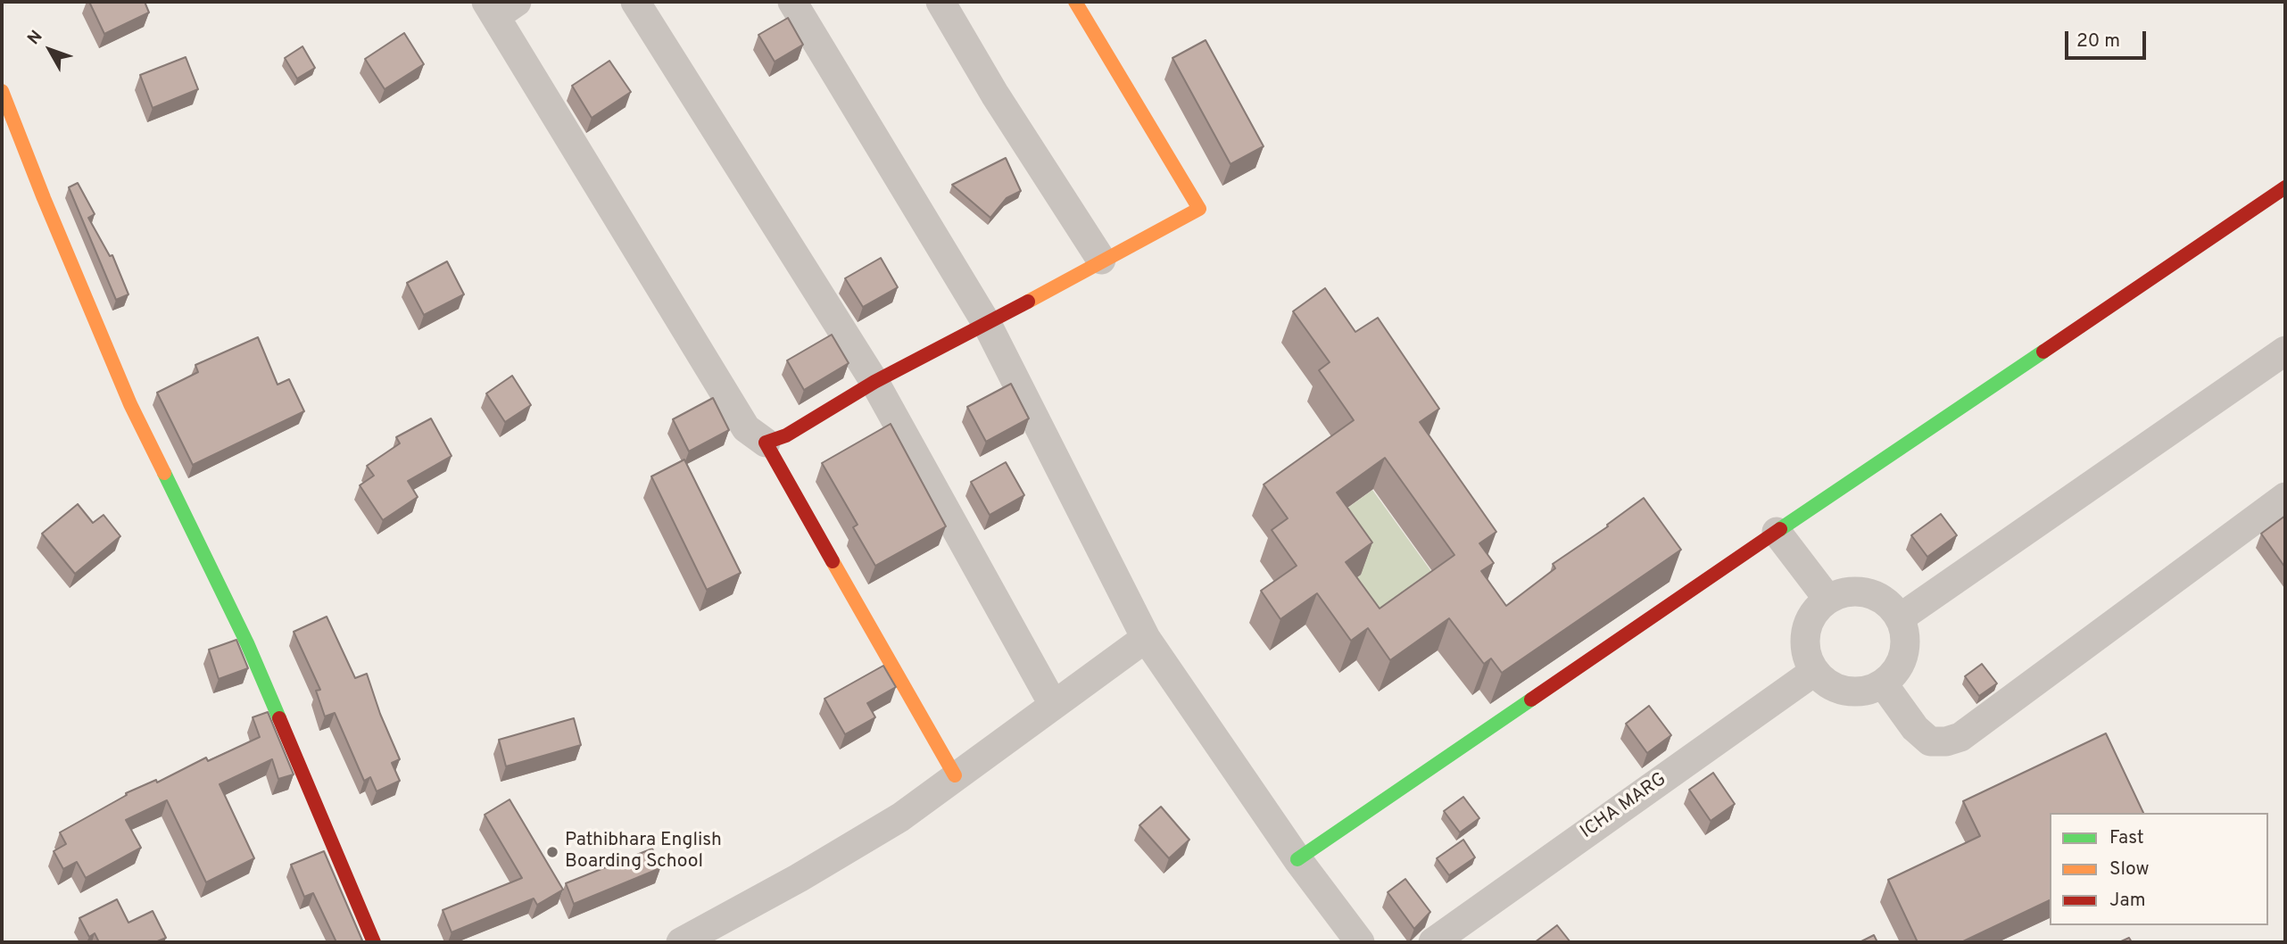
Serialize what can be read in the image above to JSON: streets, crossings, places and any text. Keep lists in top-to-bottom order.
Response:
{
  "streets": {
    "street": ["ICHA MARG"]
  },
  "places": ["Pathibhara English Boarding School"],
  "legend": ["Fast", "Slow", "Jam"],
  "scale_bar": "20 m",
  "north": "top left"
}
